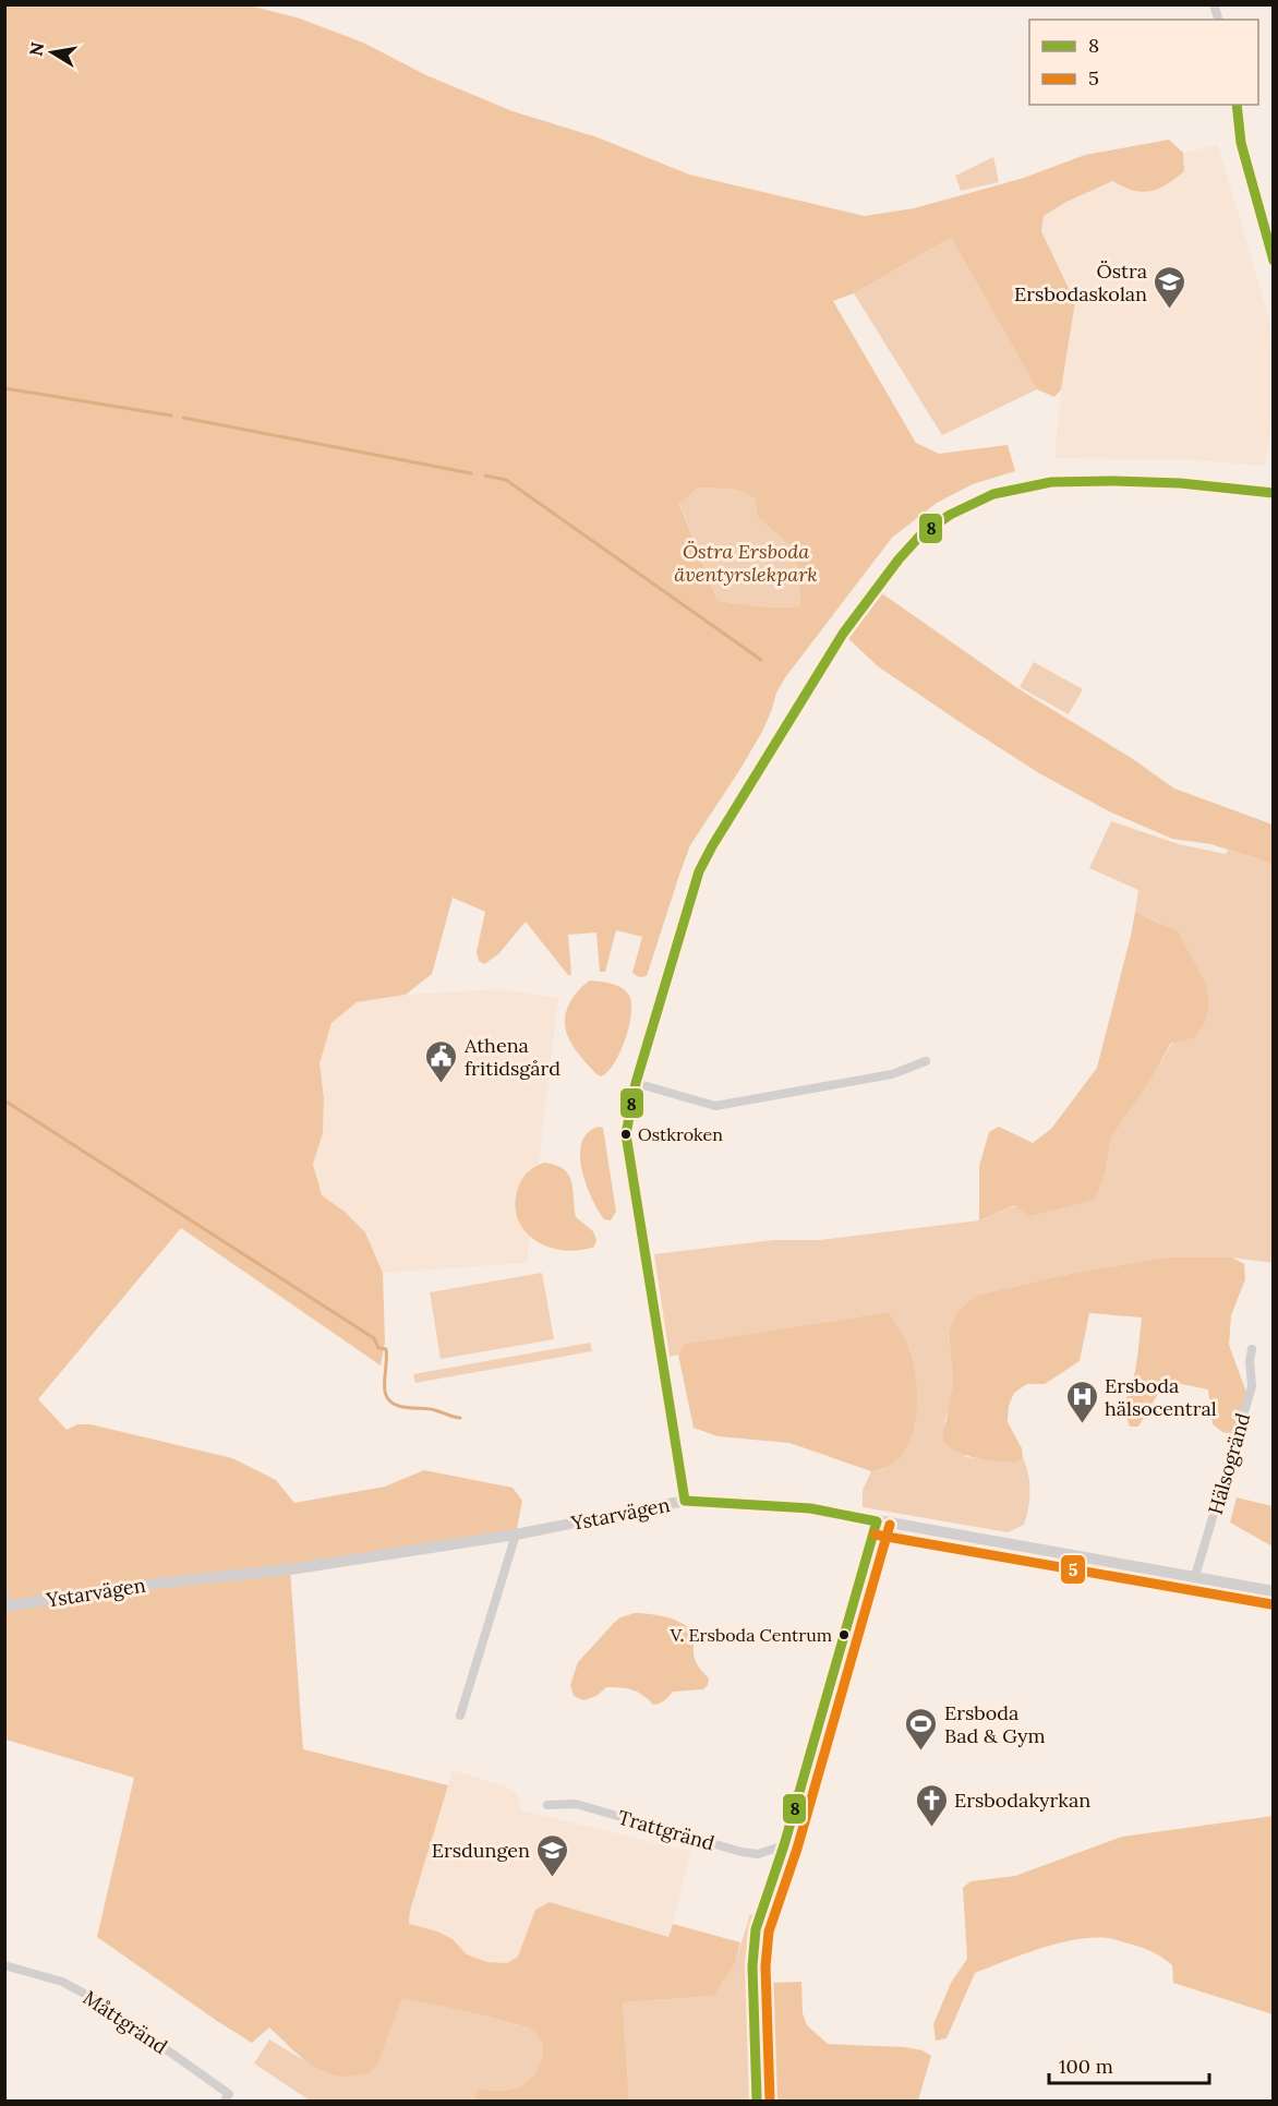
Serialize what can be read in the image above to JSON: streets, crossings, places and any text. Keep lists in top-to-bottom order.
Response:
{
  "streets": {
    "street": [
      "Hälsogränd",
      "Ystarvägen",
      "Trattgränd",
      "Måttgränd"
    ]
  },
  "crossings": [
    ["Hälsogränd", "Ystarvägen"]
  ],
  "parks": ["Östra Ersboda äventyrslekpark"],
  "places": {
    "school or university": ["Östra Ersbodaskolan", "Ersdungen"],
    "public building": ["Athena fritidsgård"],
    "other": ["Ostkroken", "V. Ersboda Centrum"],
    "hospital": ["Ersboda hälsocentral"],
    "sports": ["Ersboda Bad & Gym"],
    "church": ["Ersbodakyrkan"]
  },
  "lines": ["transit line 8", "transit line 5"],
  "legend": ["8", "5"],
  "scale_bar": "100 m",
  "north": "left"
}
